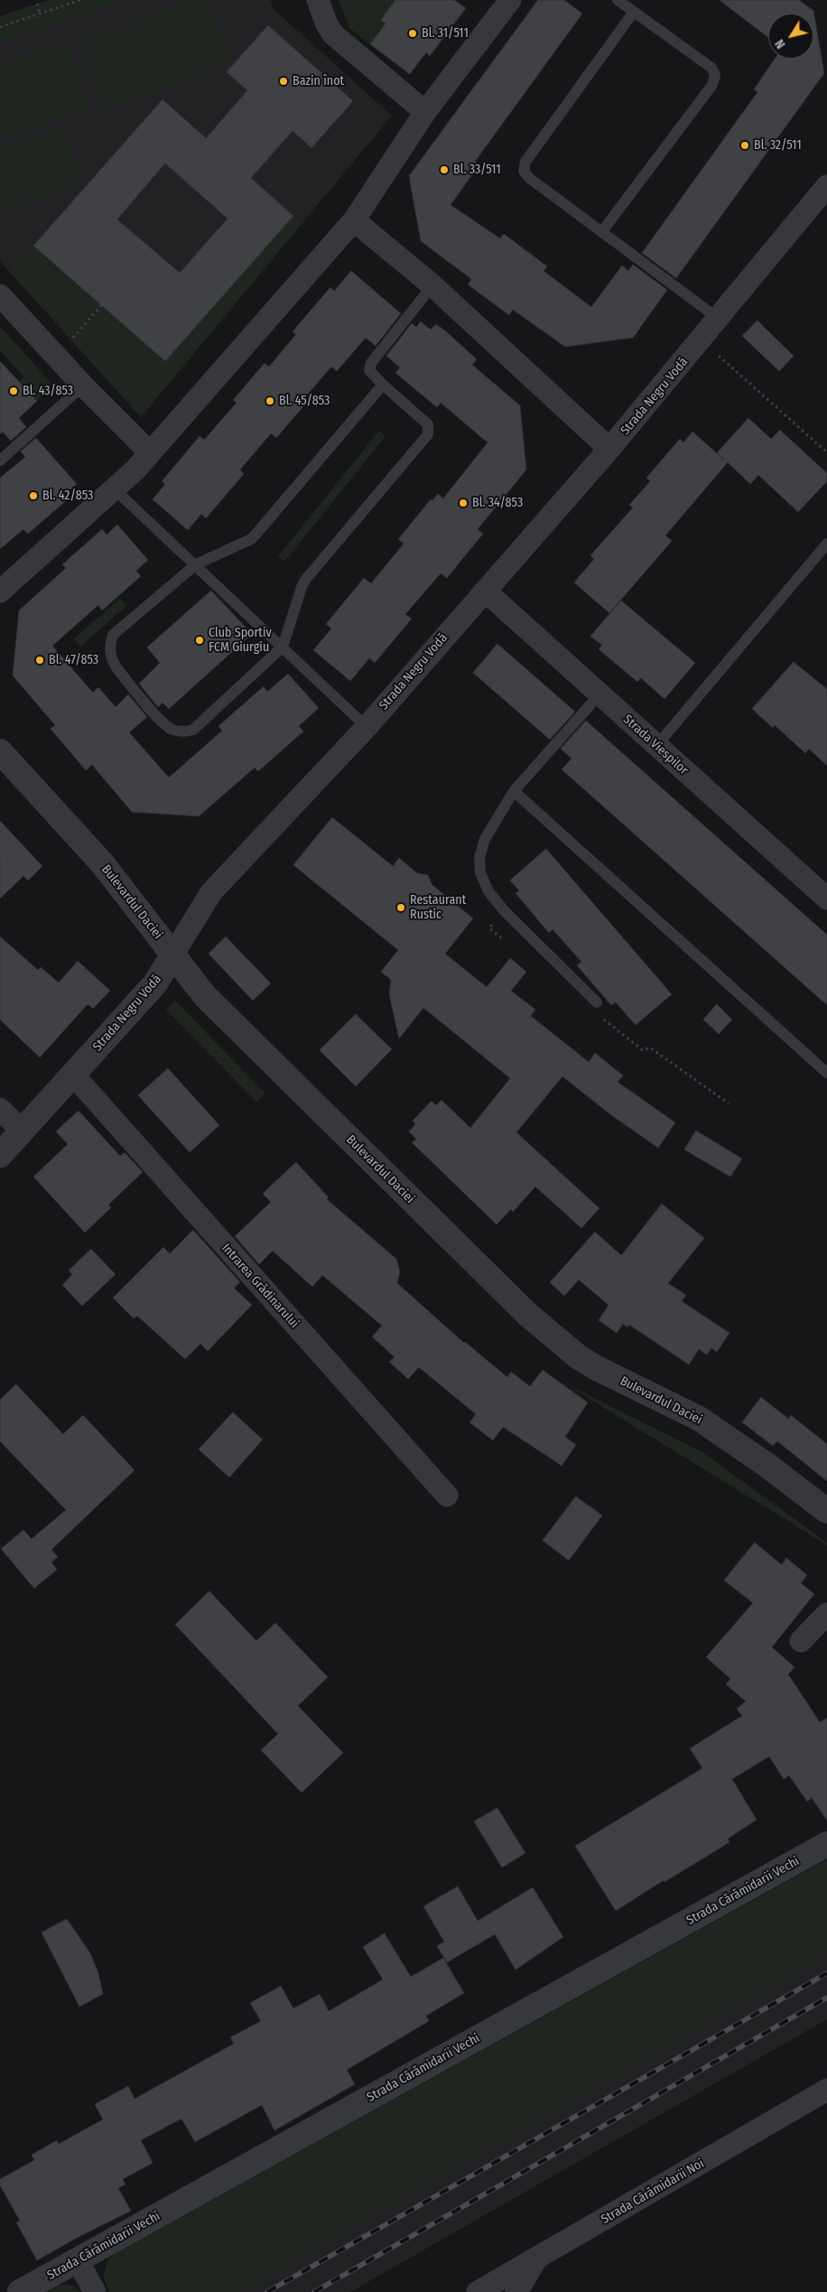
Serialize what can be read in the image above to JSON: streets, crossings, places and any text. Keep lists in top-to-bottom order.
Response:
{
  "streets": {
    "street": [
      "Strada Negru Vodă",
      "Strada Viespilor",
      "Bulevardul Daciei",
      "Intrarea Grădinarului",
      "Strada Cărămidarii Vechi",
      "Strada Cărămidarii Noi"
    ]
  },
  "crossings": [
    ["Strada Negru Vodă", "Strada Viespilor"],
    ["Strada Negru Vodă", "Bulevardul Daciei"],
    ["Strada Negru Vodă", "Intrarea Grădinarului"]
  ],
  "places": [
    "Bl. 31/511",
    "Bazin înot",
    "Bl. 32/511",
    "Bl. 33/511",
    "Bl. 43/853",
    "Bl. 45/853",
    "Bl. 42/853",
    "Bl. 34/853",
    "Club Sportiv FCM Giurgiu",
    "Bl. 47/853",
    "Restaurant Rustic"
  ],
  "north": "bottom left"
}
